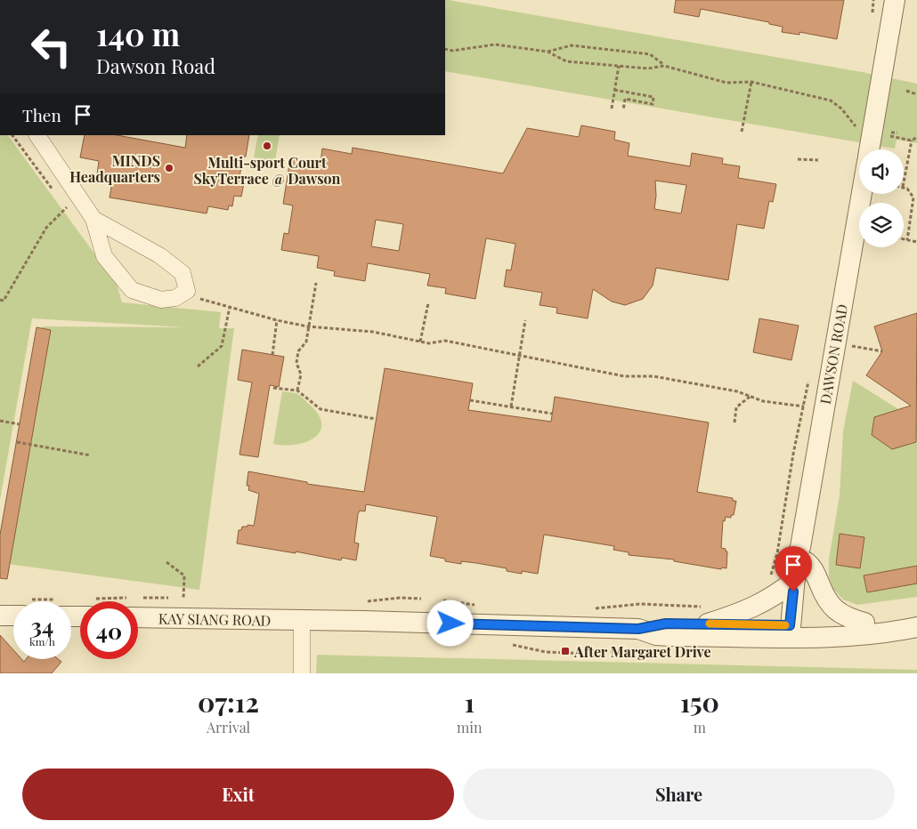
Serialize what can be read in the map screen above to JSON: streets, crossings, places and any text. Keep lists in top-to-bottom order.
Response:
{
  "streets": {
    "street": ["DAWSON ROAD", "KAY SIANG ROAD"]
  },
  "crossings": [
    ["DAWSON ROAD", "KAY SIANG ROAD"]
  ],
  "places": {
    "other": ["Multi-sport Court SkyTerrace @ Dawson", "MINDS Headquarters"],
    "transit": ["After Margaret Drive"]
  },
  "page": {
    "turn": ["140 m", "Dawson Road"],
    "then": "Then",
    "speed": "34 km/h",
    "limit": "40",
    "eta": [
      "07:12",
      "Arrival",
      "1",
      "min",
      "150",
      "m"
    ],
    "buttons": ["Exit", "Share"]
  }
}
